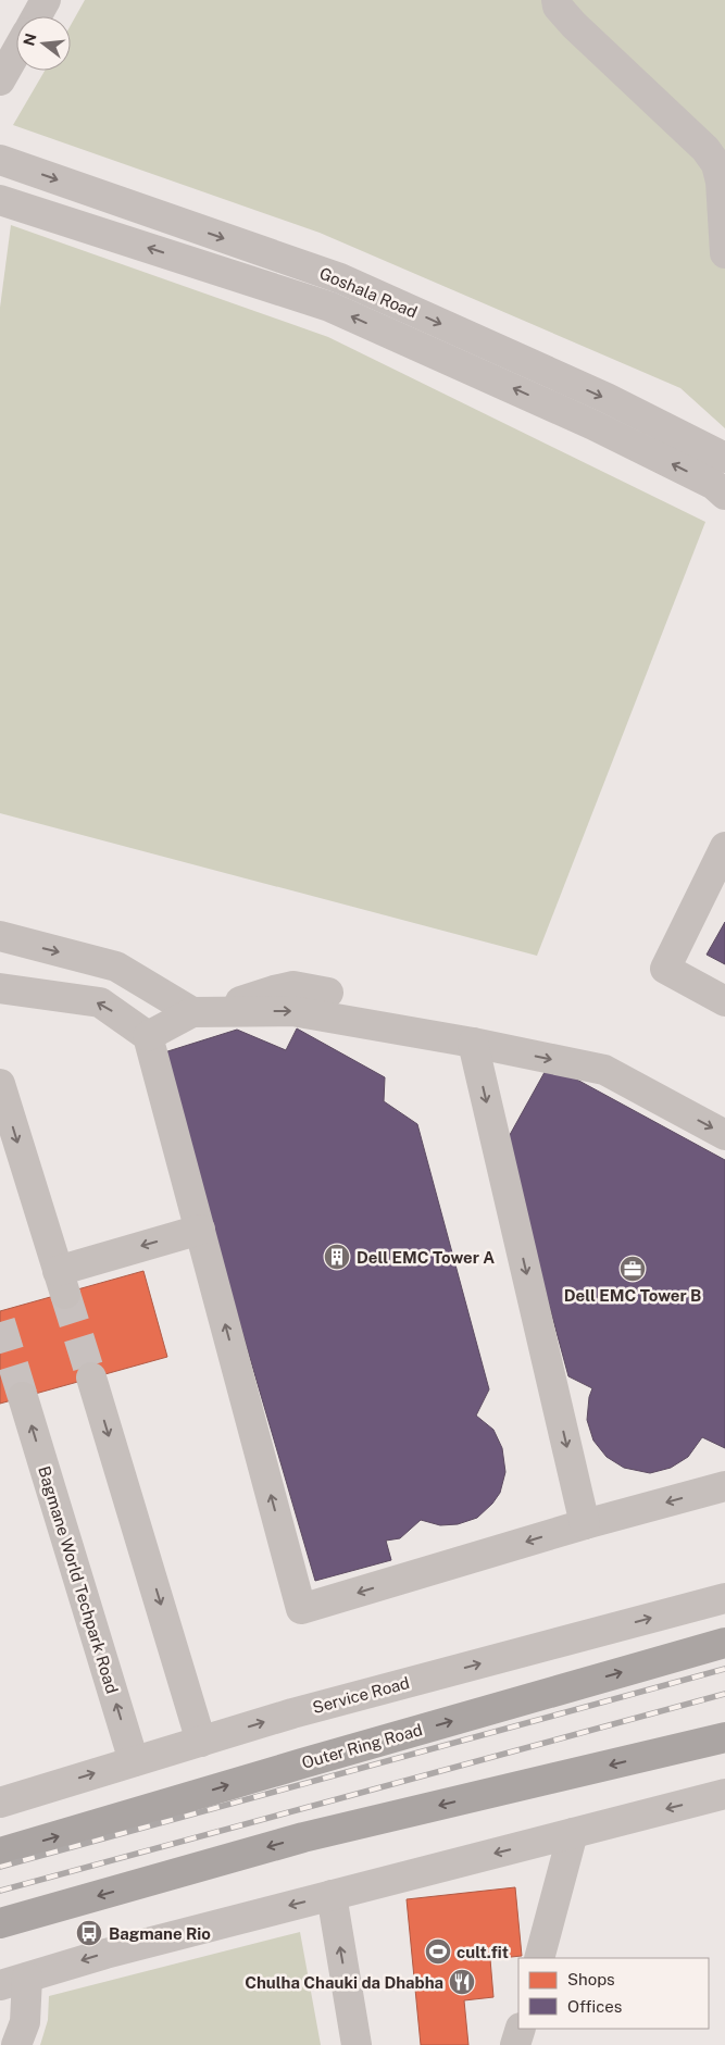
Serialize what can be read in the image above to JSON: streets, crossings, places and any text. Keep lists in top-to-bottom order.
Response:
{
  "streets": {
    "highway": ["Outer Ring Road"],
    "street": ["Goshala Road", "Bagmane World Techpark Road", "Service Road"]
  },
  "crossings": [
    ["Bagmane World Techpark Road", "Service Road"]
  ],
  "places": {
    "building": ["Dell EMC Tower A"],
    "office": ["Dell EMC Tower B"],
    "bus stop": ["Bagmane Rio"],
    "sports": ["cult.fit"],
    "restaurant": ["Chulha Chauki da Dhabha"]
  },
  "legend": ["Shops", "Offices"],
  "north": "left"
}
